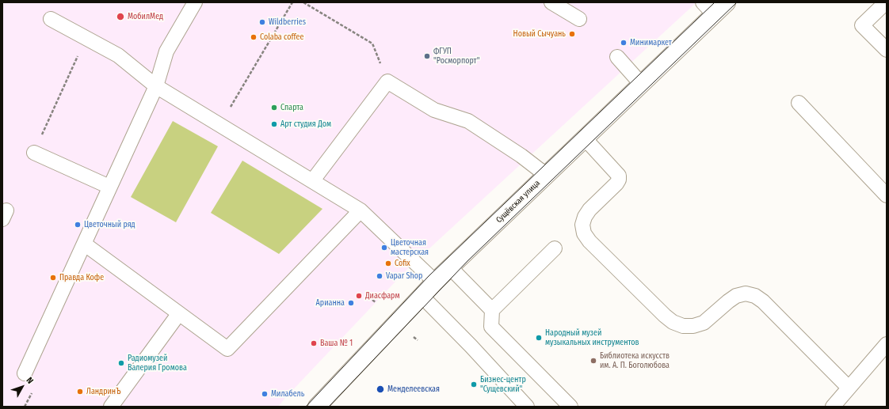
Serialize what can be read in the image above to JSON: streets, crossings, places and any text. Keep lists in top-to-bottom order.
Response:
{
  "streets": {
    "street": ["Сущёвская улица"]
  },
  "places": [
    "МобилМед",
    "Wildberries",
    "Новый Сычуань",
    "Colaba coffee",
    "Минимаркет",
    "ФГУП \"Росморпорт\"",
    "Спарта",
    "Арт студия Дом",
    "Цветочный ряд",
    "Цветочная мастерская",
    "Cofix",
    "Vapar Shop",
    "Правда Кофе",
    "Диасфарм",
    "Арианна",
    "Народный музей музыкальных инструментов",
    "Ваша № 1",
    "Библиотека искусств им. А. П. Боголюбова",
    "Радиомузей Валерия Громова",
    "Бизнес-центр \"Сущевский\"",
    "Менделеевская",
    "ЛандринЪ",
    "Милабель"
  ],
  "north": "top right"
}
